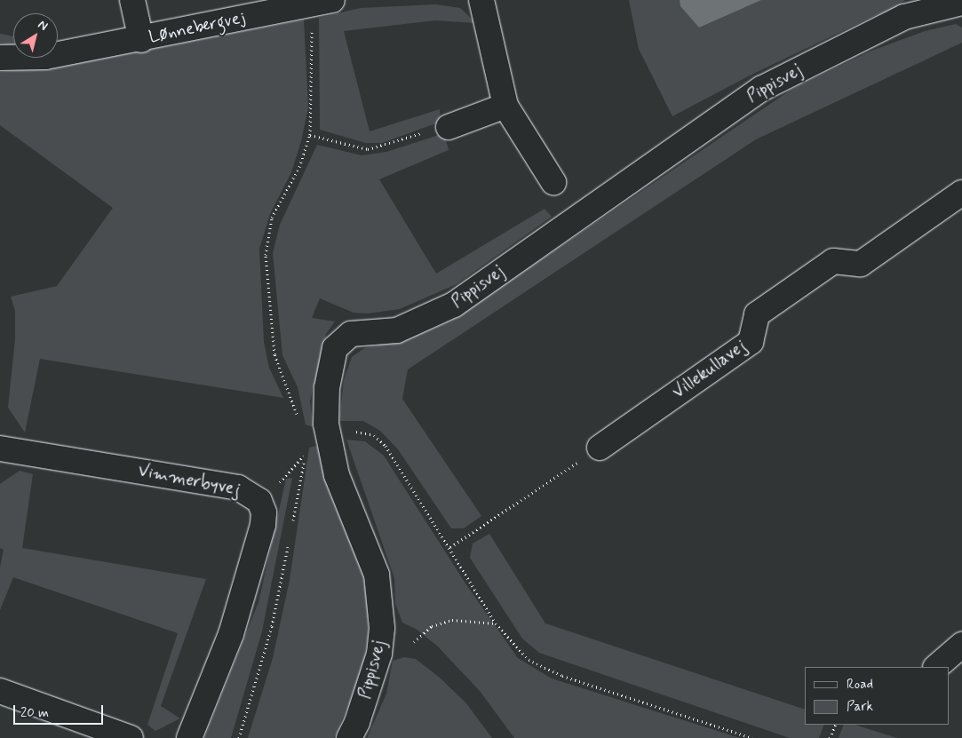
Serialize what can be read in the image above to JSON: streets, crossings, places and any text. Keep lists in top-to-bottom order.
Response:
{
  "streets": {
    "street": [
      "Lønnebergvej",
      "Pippisvej",
      "Villekullavej",
      "Vimmerbyvej"
    ]
  },
  "legend": ["Road", "Park"],
  "scale_bar": "20 m",
  "north": "top right"
}
